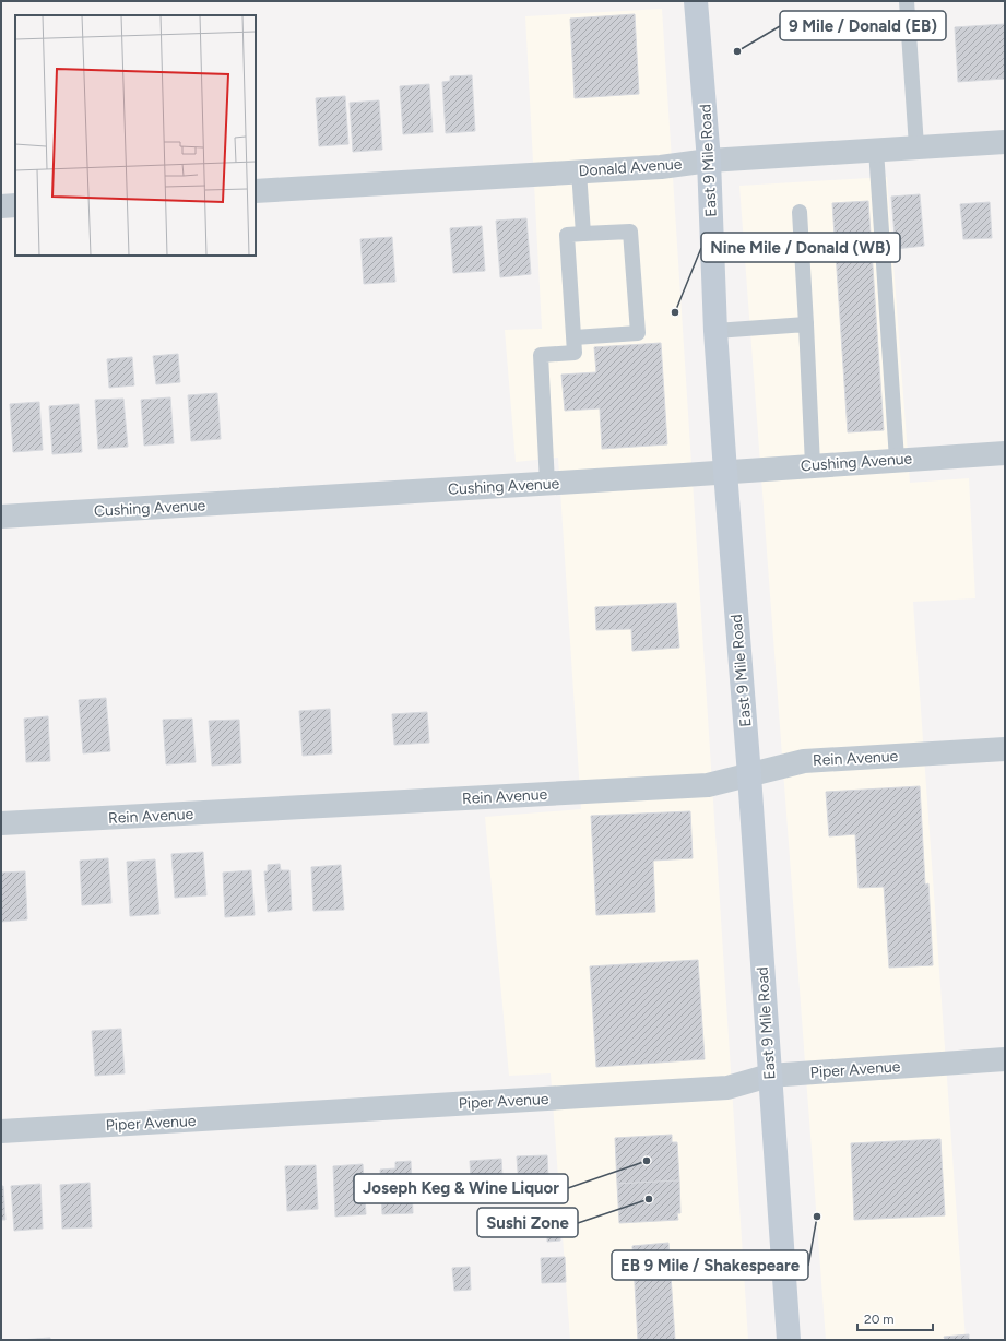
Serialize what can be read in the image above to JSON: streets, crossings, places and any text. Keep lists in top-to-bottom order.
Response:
{
  "streets": {
    "main road": ["East 9 Mile Road"],
    "street": [
      "Donald Avenue",
      "Cushing Avenue",
      "Rein Avenue",
      "Piper Avenue"
    ]
  },
  "crossings": [
    ["East 9 Mile Road", "Donald Avenue"],
    ["East 9 Mile Road", "Cushing Avenue"],
    ["East 9 Mile Road", "Rein Avenue"],
    ["East 9 Mile Road", "Piper Avenue"]
  ],
  "places": [
    "9 Mile / Donald (EB)",
    "Nine Mile / Donald (WB)",
    "Joseph Keg & Wine Liquor",
    "Sushi Zone",
    "EB 9 Mile / Shakespeare"
  ],
  "scale_bar": "20 m"
}
